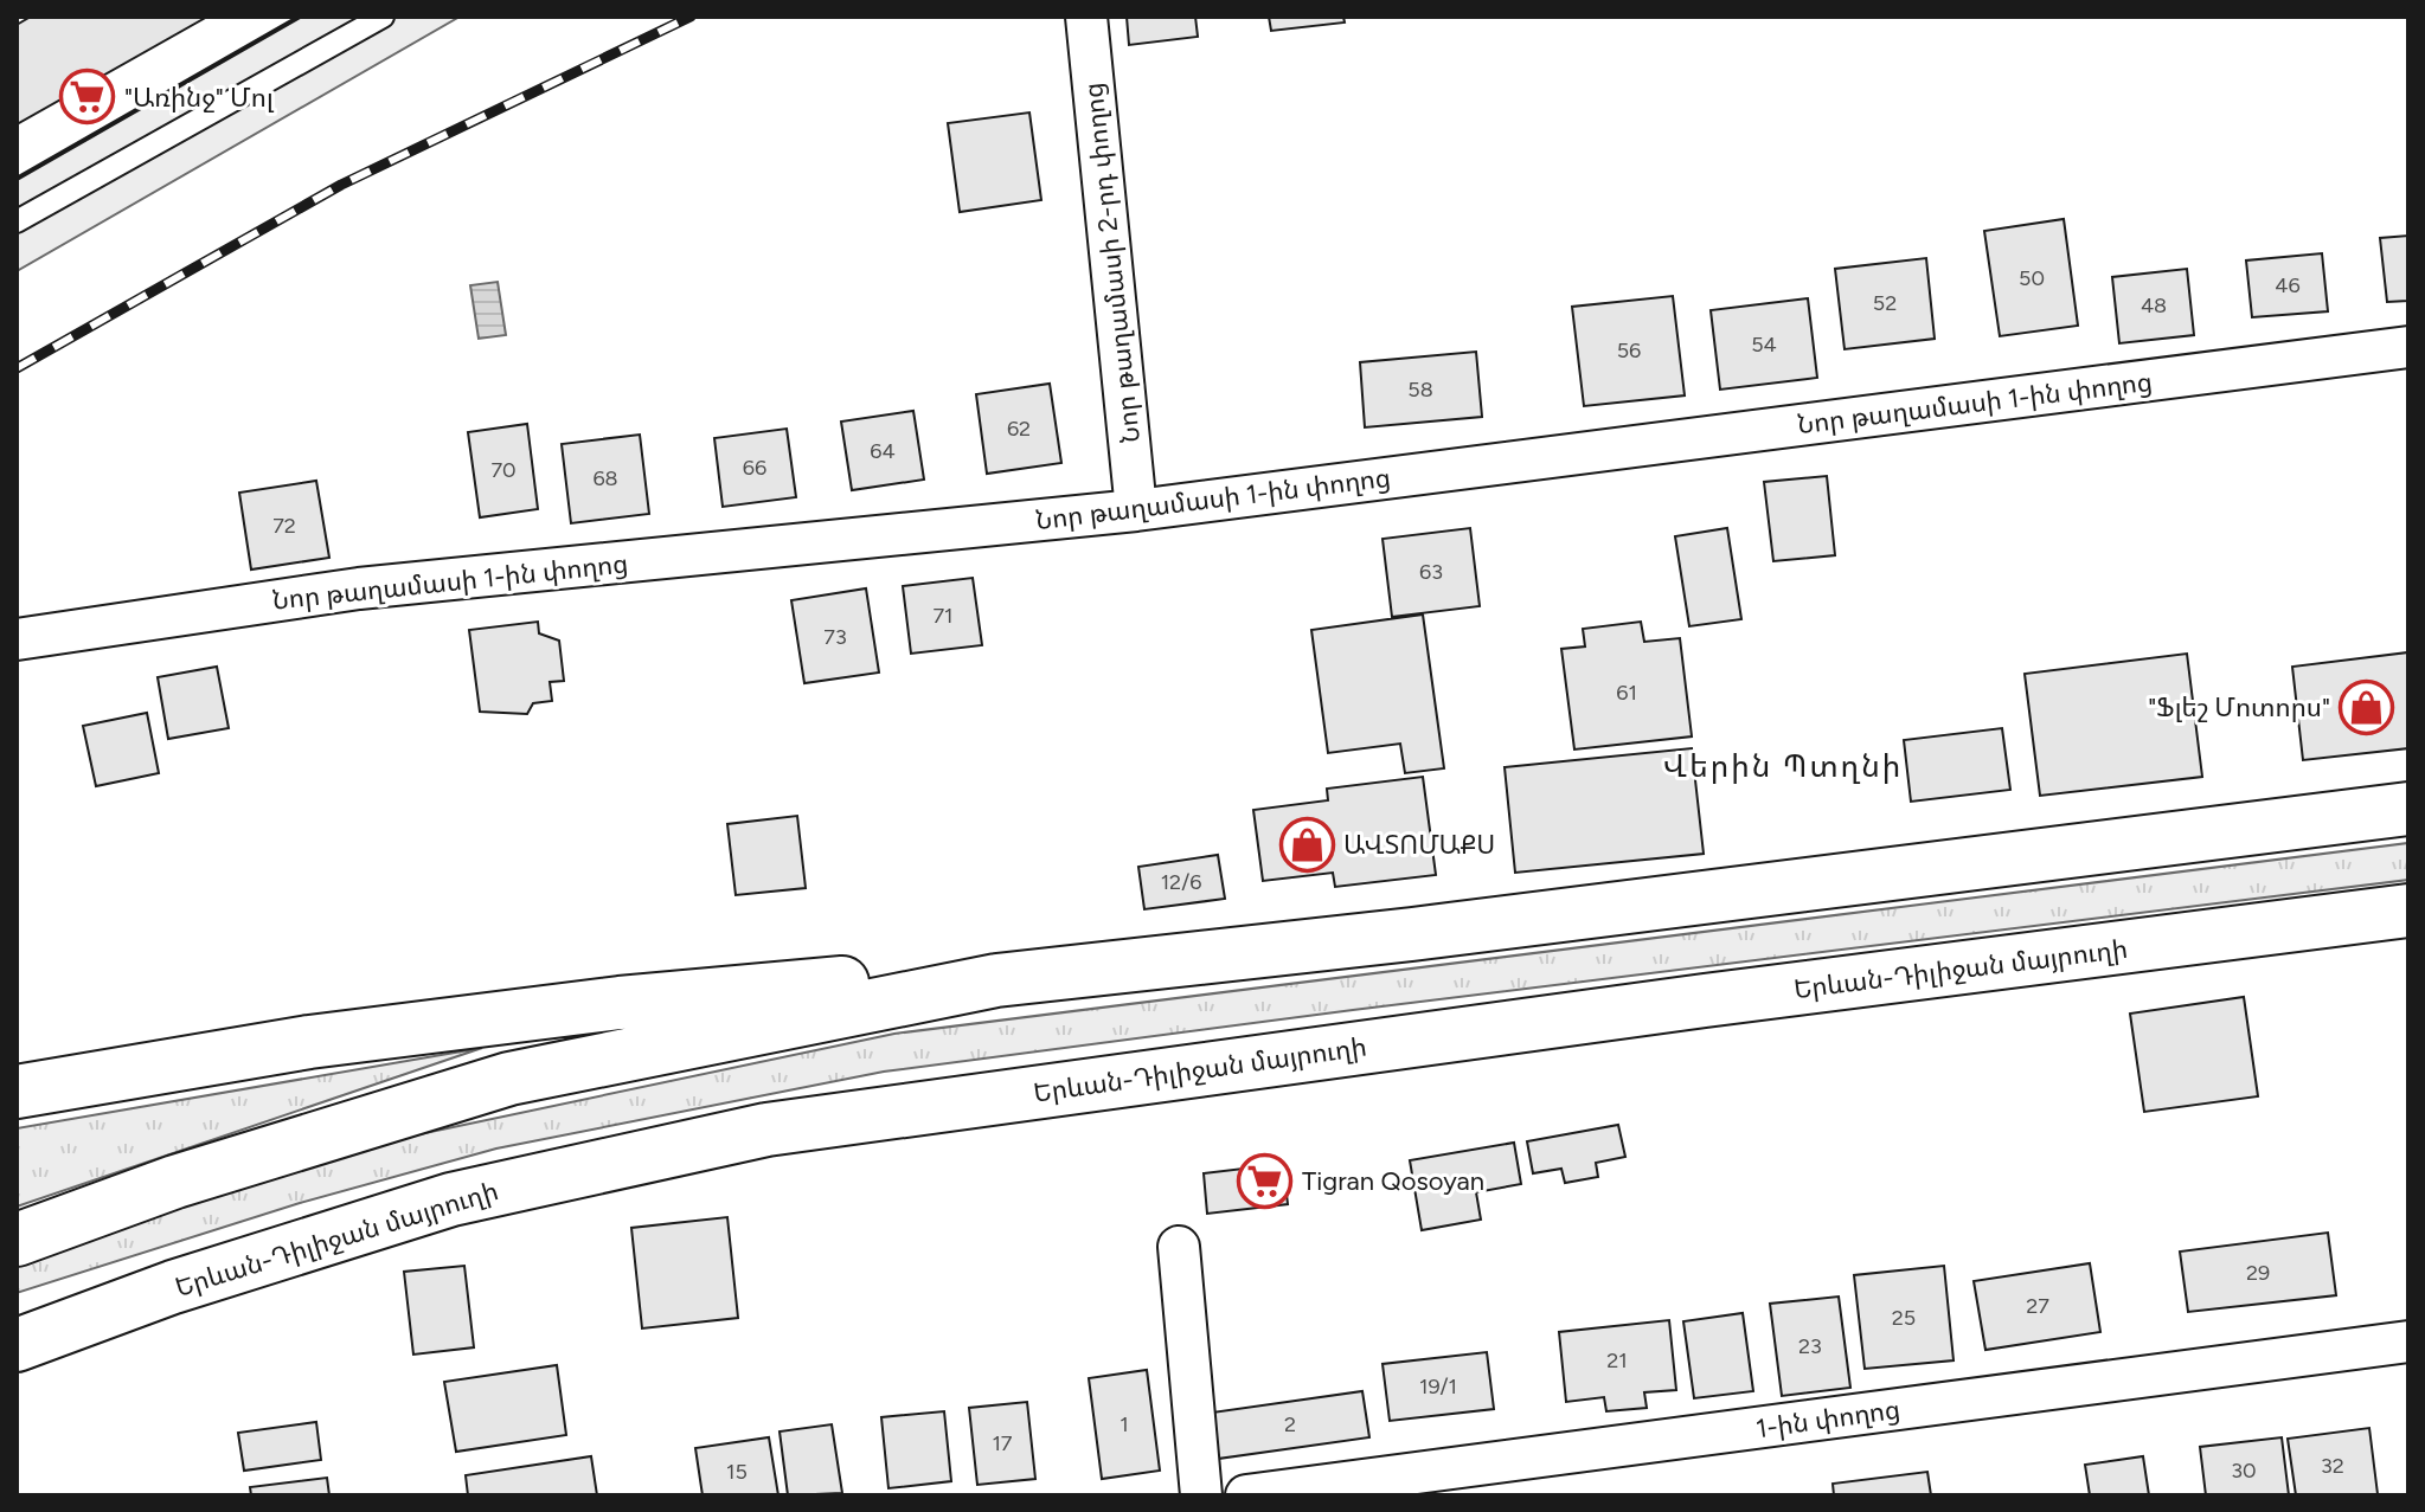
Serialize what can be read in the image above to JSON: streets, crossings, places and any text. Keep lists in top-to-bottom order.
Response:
{
  "streets": {
    "highway": ["Երևան-Դիլիջան մայրուղի"],
    "street": ["Նոր թաղամասի 2-րդ փողոց", "Նոր թաղամասի 1-ին փողոց", "1-ին փողոց"]
  },
  "crossings": [
    ["Նոր թաղամասի 2-րդ փողոց", "Նոր թաղամասի 1-ին փողոց"]
  ],
  "districts": ["Վերին Պտղնի"],
  "places": {
    "supermarket": ["\"Առինջ\" Մոլ", "Tigran Qosoyan"],
    "shop": ["\"Ֆլեշ Մոտորս\"", "ԱՎՏՈՄԱՔՍ"]
  },
  "house_numbers": [
    "50",
    "46",
    "52",
    "48",
    "54",
    "56",
    "58",
    "62",
    "64",
    "66",
    "70",
    "68",
    "72",
    "63",
    "71",
    "73",
    "61",
    "12/6",
    "29",
    "27",
    "25",
    "23",
    "21",
    "19/1",
    "1",
    "2",
    "17",
    "32",
    "30",
    "15"
  ]
}
